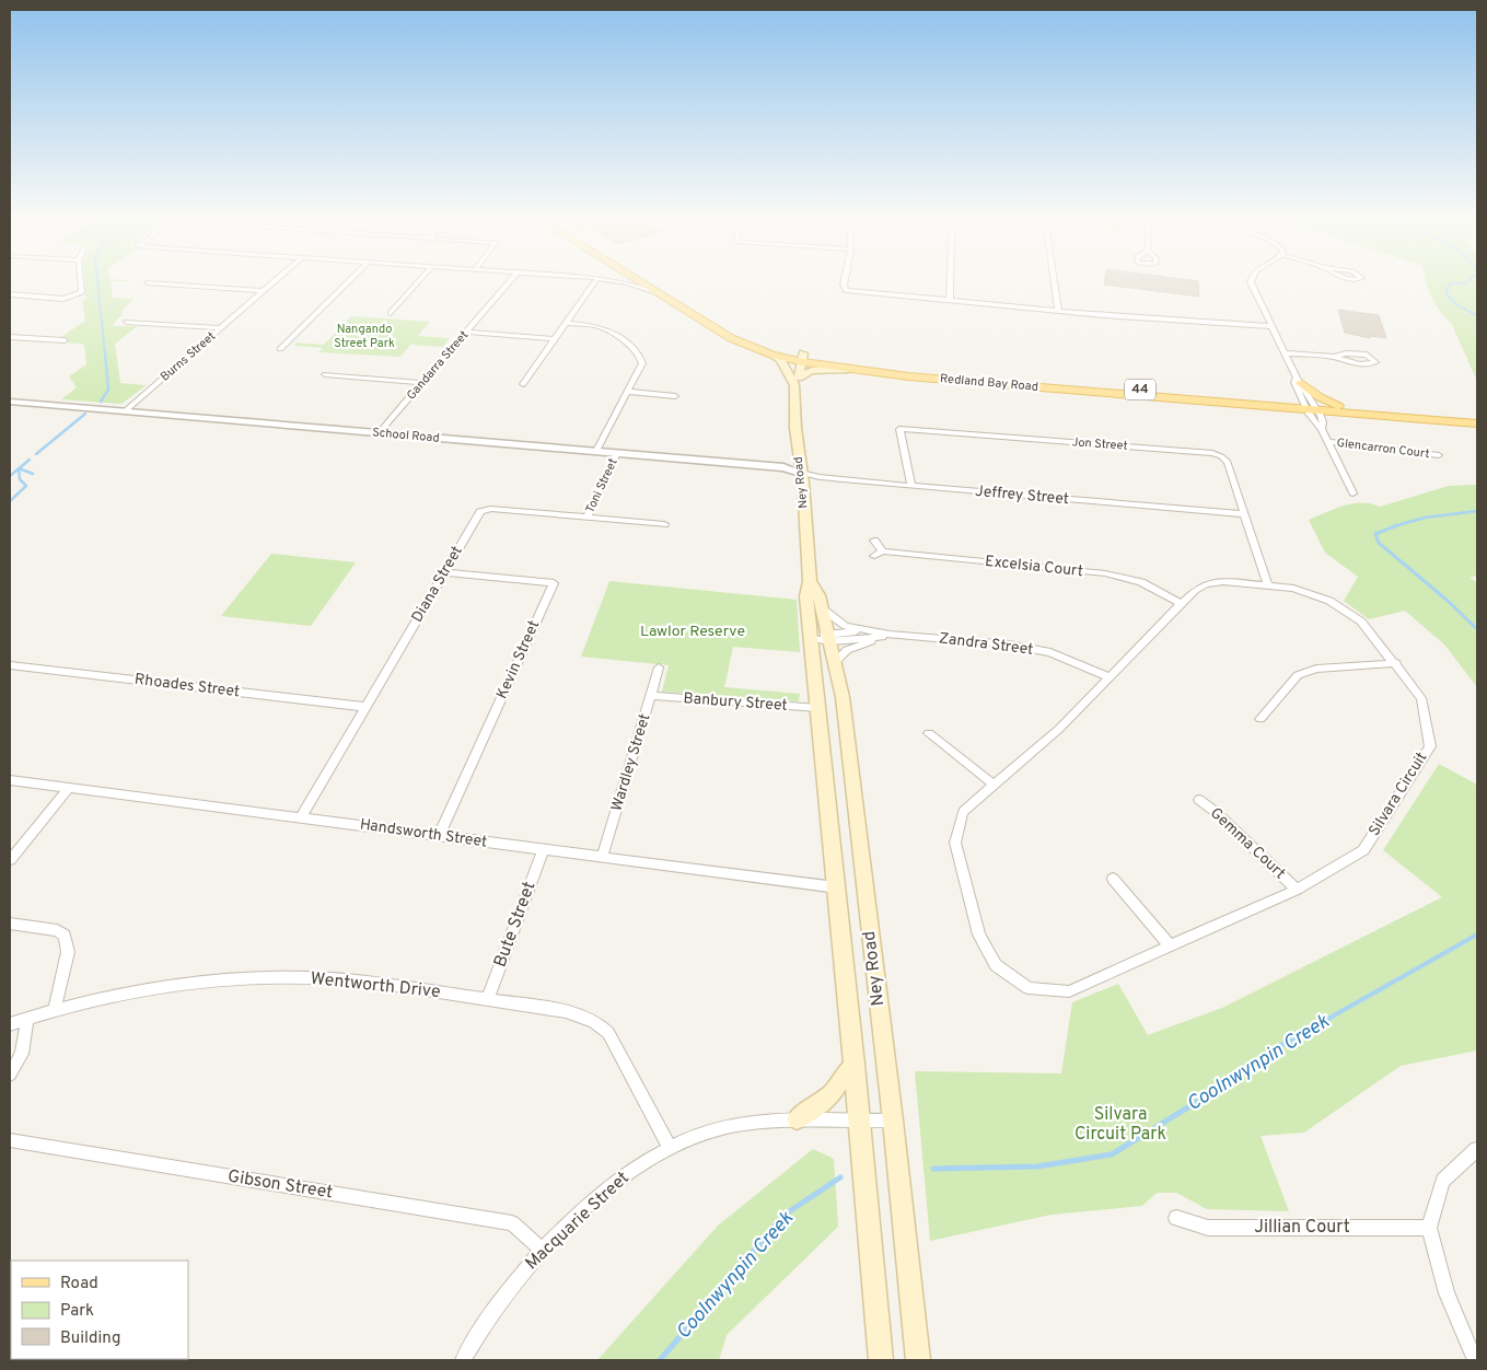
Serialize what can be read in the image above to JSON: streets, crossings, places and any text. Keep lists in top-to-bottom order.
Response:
{
  "streets": {
    "main road": ["Redland Bay Road", "44", "Ney Road"],
    "street": [
      "Burns Street",
      "Gandarra Street",
      "School Road",
      "Jon Street",
      "Glencarron Court",
      "Toni Street",
      "Jeffrey Street",
      "Excelsia Court",
      "Diana Street",
      "Zandra Street",
      "Kevin Street",
      "Rhoades Street",
      "Banbury Street",
      "Wardley Street",
      "Silvara Circuit",
      "Handsworth Street",
      "Gemma Court",
      "Bute Street",
      "Wentworth Drive",
      "Gibson Street",
      "Macquarie Street",
      "Jillian Court"
    ]
  },
  "crossings": [
    ["Burns Street", "School Road"],
    ["Gandarra Street", "School Road"],
    ["Redland Bay Road", "Ney Road"],
    ["School Road", "Ney Road"],
    ["School Road", "Toni Street"],
    ["School Road", "Jeffrey Street"],
    ["Jon Street", "Jeffrey Street"],
    ["Jon Street", "Silvara Circuit"],
    ["Ney Road", "Jeffrey Street"],
    ["Ney Road", "Zandra Street"],
    ["Ney Road", "Banbury Street"],
    ["Ney Road", "Handsworth Street"],
    ["Ney Road", "Macquarie Street"],
    ["Toni Street", "Diana Street"],
    ["Excelsia Court", "Silvara Circuit"],
    ["Diana Street", "Kevin Street"],
    ["Diana Street", "Rhoades Street"],
    ["Diana Street", "Handsworth Street"],
    ["Zandra Street", "Silvara Circuit"],
    ["Kevin Street", "Handsworth Street"],
    ["Banbury Street", "Wardley Street"],
    ["Wardley Street", "Handsworth Street"],
    ["Silvara Circuit", "Gemma Court"],
    ["Handsworth Street", "Bute Street"],
    ["Bute Street", "Wentworth Drive"],
    ["Wentworth Drive", "Macquarie Street"],
    ["Gibson Street", "Macquarie Street"]
  ],
  "water": ["Coolnwynpin Creek"],
  "parks": ["Nangando Street Park", "Lawlor Reserve", "Silvara Circuit Park"],
  "legend": ["Road", "Park", "Building"]
}
